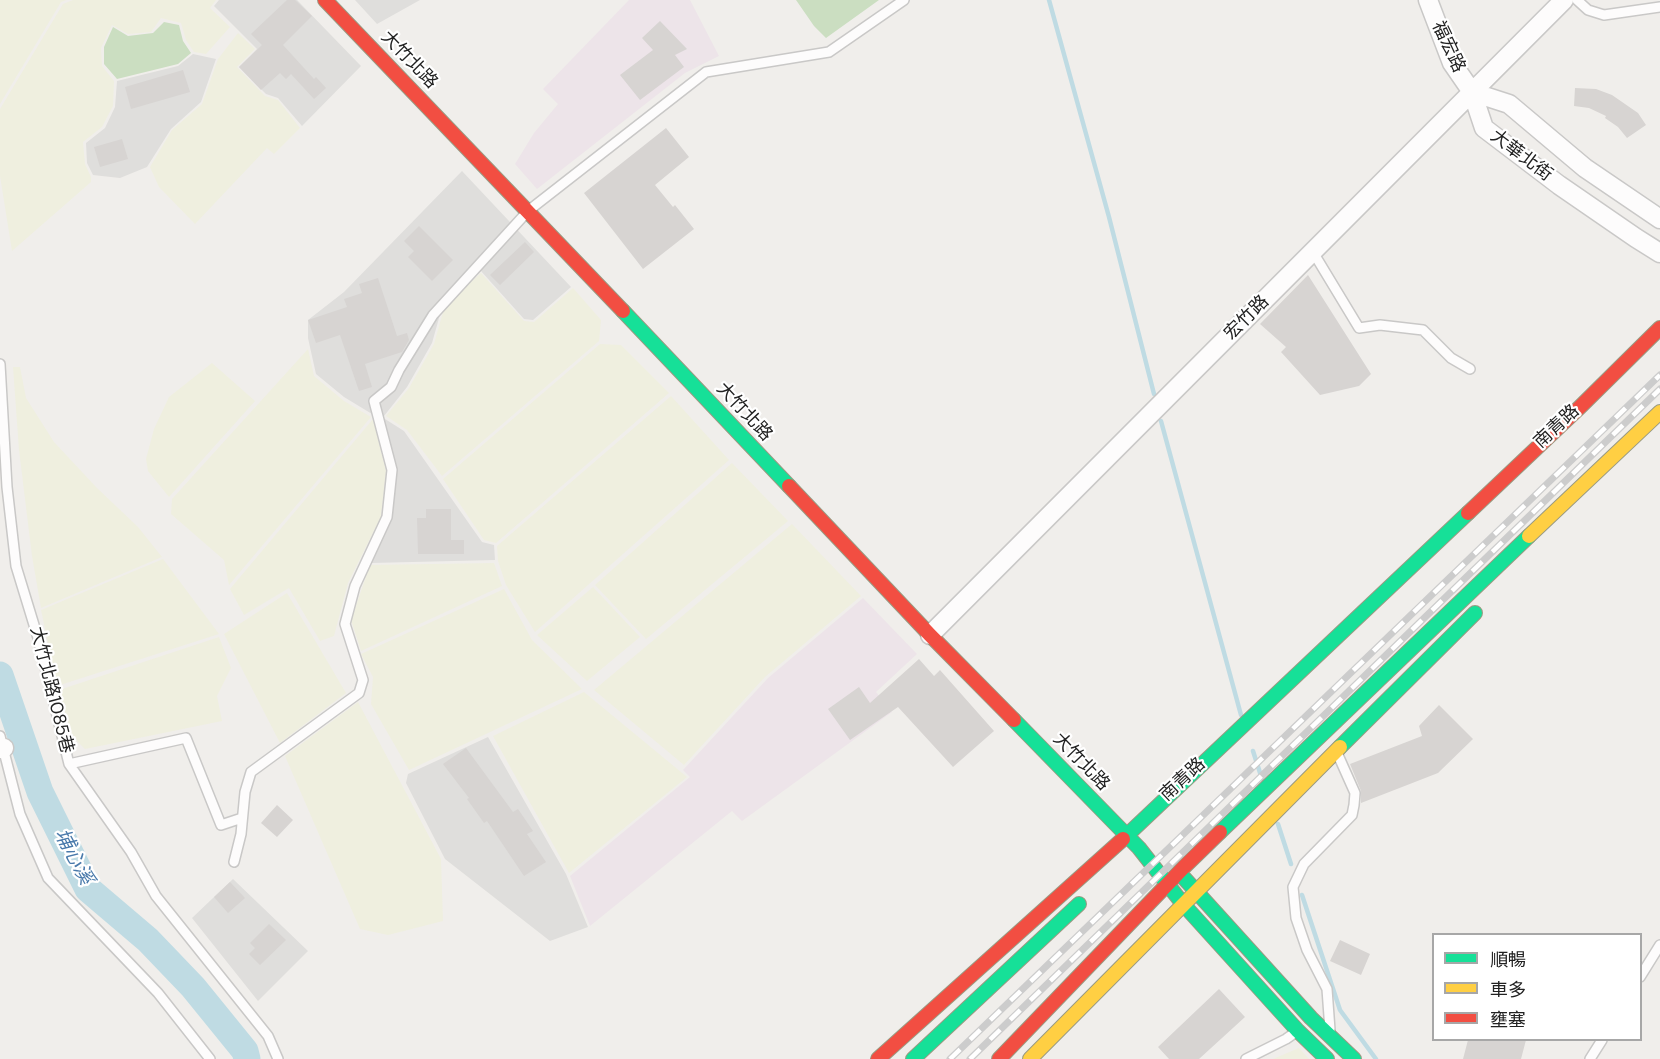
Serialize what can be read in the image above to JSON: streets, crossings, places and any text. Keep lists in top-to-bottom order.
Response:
{
  "streets": {
    "main road": ["大竹北路", "南青路"],
    "street": ["福宏路", "大華北街", "宏竹路"],
    "lane": ["大竹北路1085巷"]
  },
  "crossings": [
    ["福宏路", "大華北街"],
    ["福宏路", "宏竹路"],
    ["大竹北路", "宏竹路"],
    ["大華北街", "宏竹路"]
  ],
  "water": ["埔心溪"],
  "legend": ["順暢", "車多", "壅塞"]
}
